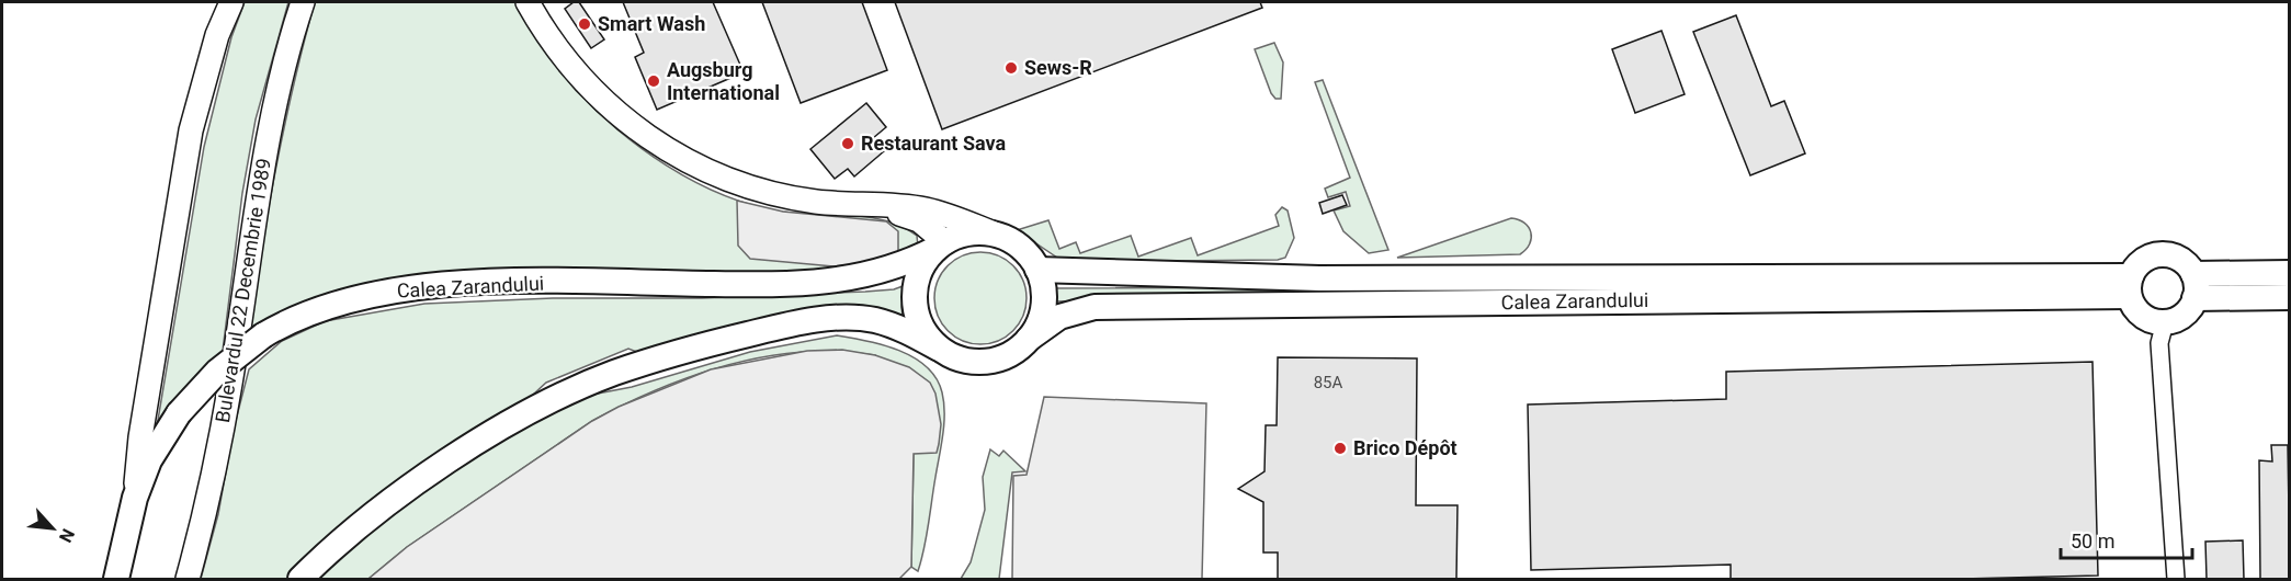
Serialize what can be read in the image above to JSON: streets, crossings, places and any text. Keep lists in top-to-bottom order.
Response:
{
  "streets": {
    "main road": ["Calea Zarandului", "Bulevardul 22 Decembrie 1989"]
  },
  "places": [
    "Smart Wash",
    "Sews-R",
    "Augsburg International",
    "Restaurant Sava",
    "Brico Dépôt"
  ],
  "house_numbers": ["85A"],
  "scale_bar": "50 m",
  "north": "bottom right"
}
